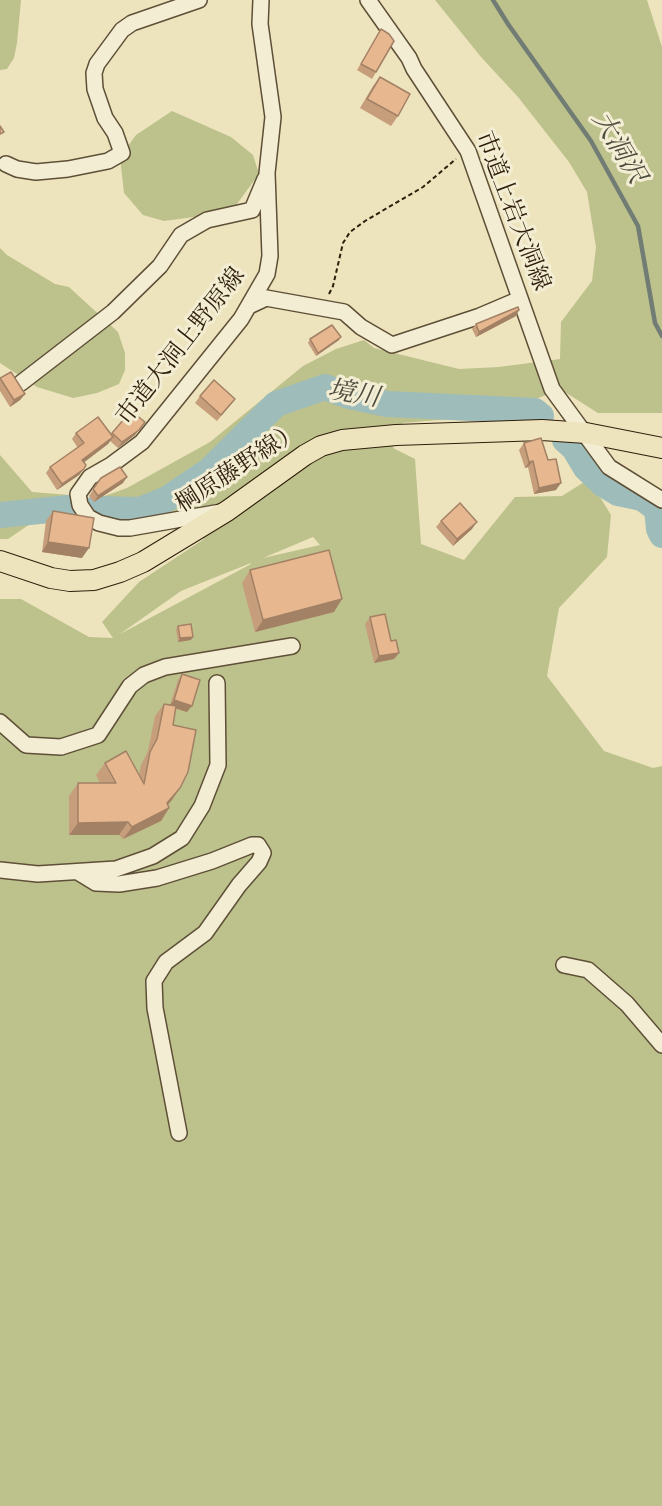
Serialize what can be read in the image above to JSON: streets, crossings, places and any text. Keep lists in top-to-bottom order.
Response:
{
  "streets": {
    "main road": ["棡原藤野線）"],
    "street": ["市道上岩大洞線", "市道大洞上野原線"]
  },
  "crossings": [
    ["市道上岩大洞線", "棡原藤野線）"],
    ["市道大洞上野原線", "棡原藤野線）"]
  ],
  "water": ["大洞沢", "境川"]
}
